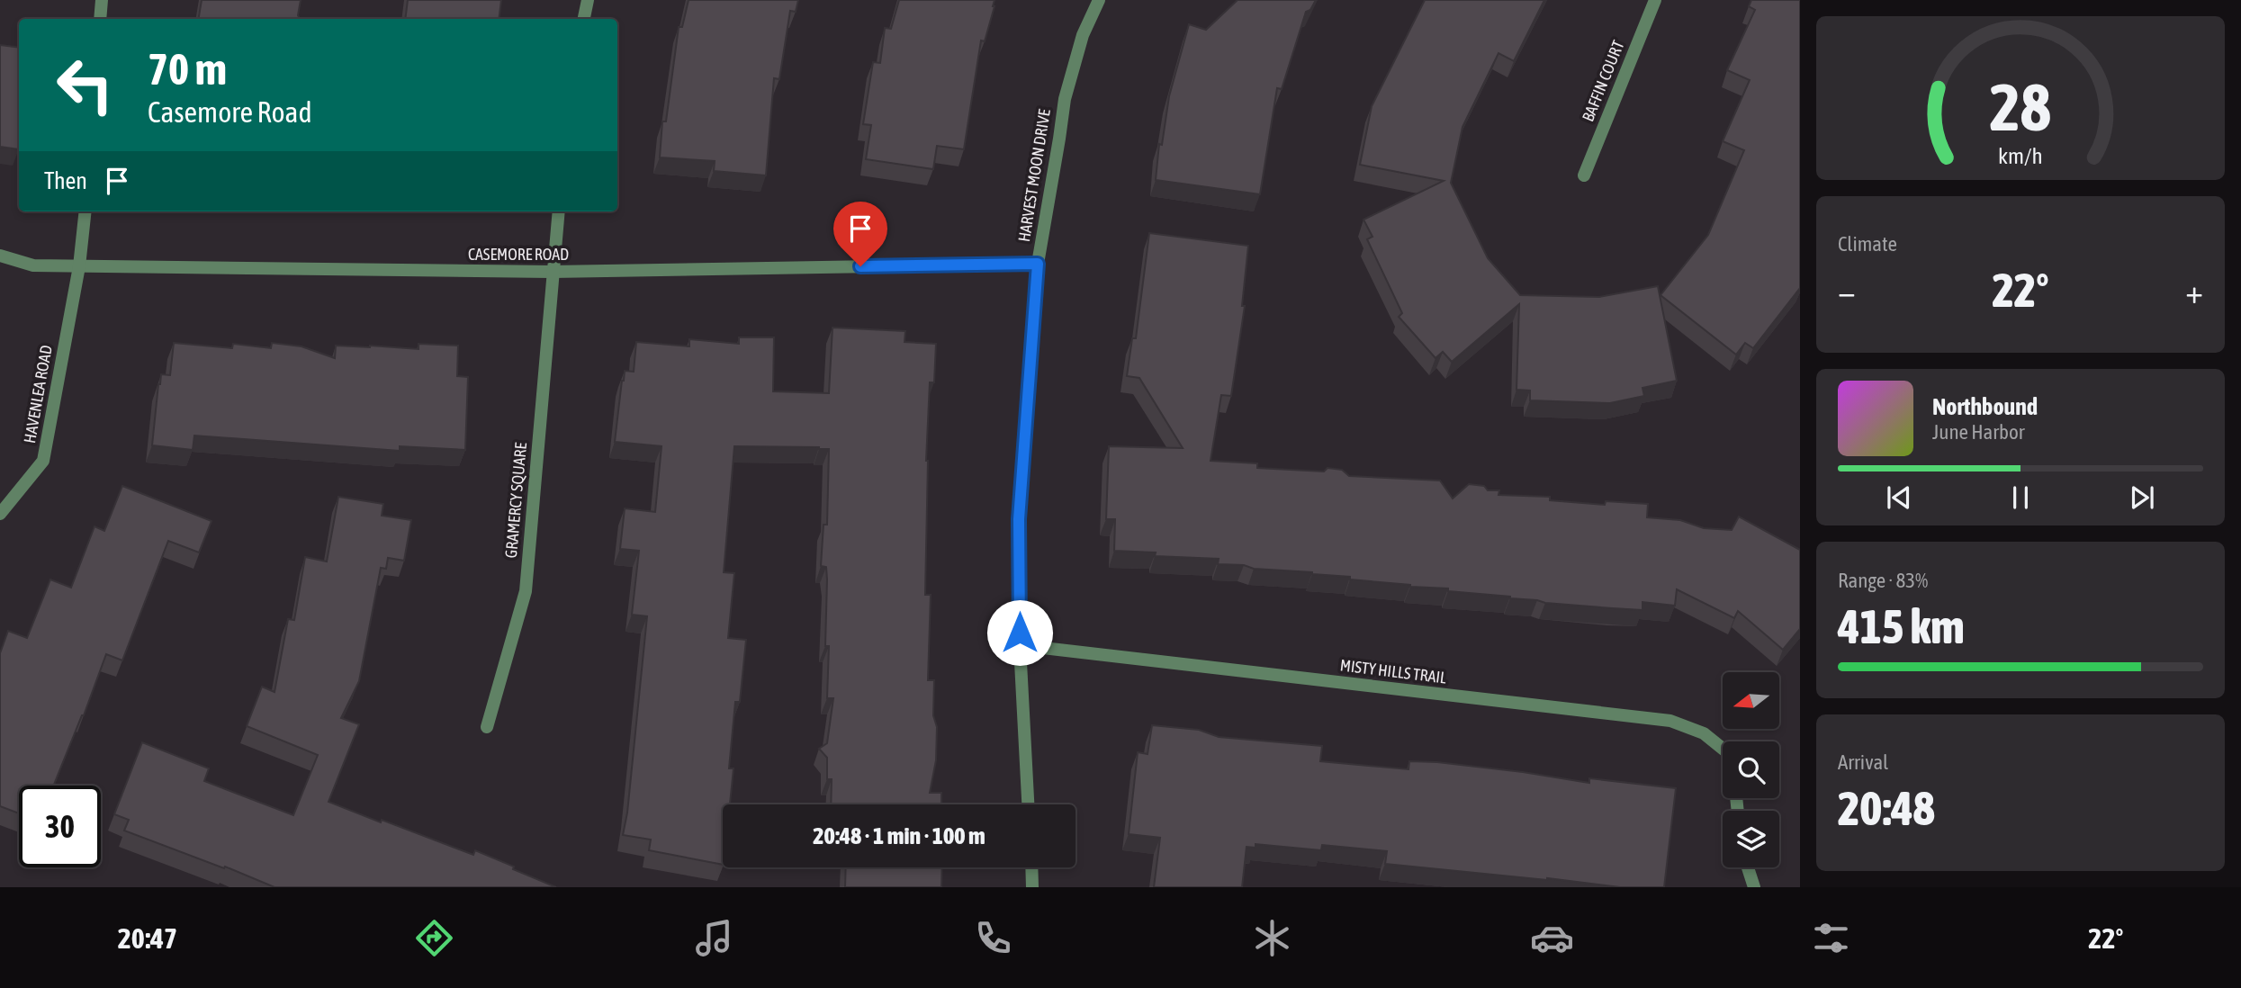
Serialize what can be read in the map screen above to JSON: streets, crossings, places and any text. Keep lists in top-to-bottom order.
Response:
{
  "streets": {
    "street": [
      "BAFFIN COURT",
      "HARVEST MOON DRIVE",
      "CASEMORE ROAD",
      "HAVENLEA ROAD",
      "GRAMERCY SQUARE",
      "MISTY HILLS TRAIL"
    ]
  },
  "crossings": [
    ["HARVEST MOON DRIVE", "CASEMORE ROAD"],
    ["HARVEST MOON DRIVE", "MISTY HILLS TRAIL"],
    ["CASEMORE ROAD", "HAVENLEA ROAD"],
    ["CASEMORE ROAD", "GRAMERCY SQUARE"]
  ],
  "north": "left",
  "page": {
    "turn": ["70 m", "Casemore Road"],
    "then": "Then",
    "tile": [
      "Climate",
      ["Range · 83%", "415 km"],
      ["Arrival", "20:48"]
    ],
    "heat": ["−", "22°", "+"],
    "song": ["Northbound", "June Harbor"],
    "limit": "30",
    "trip": "20:48 · 1 min · 100 m",
    "tabs": ["20:47", "22°"],
    "gauge": ["28", "km/h"]
  }
}
